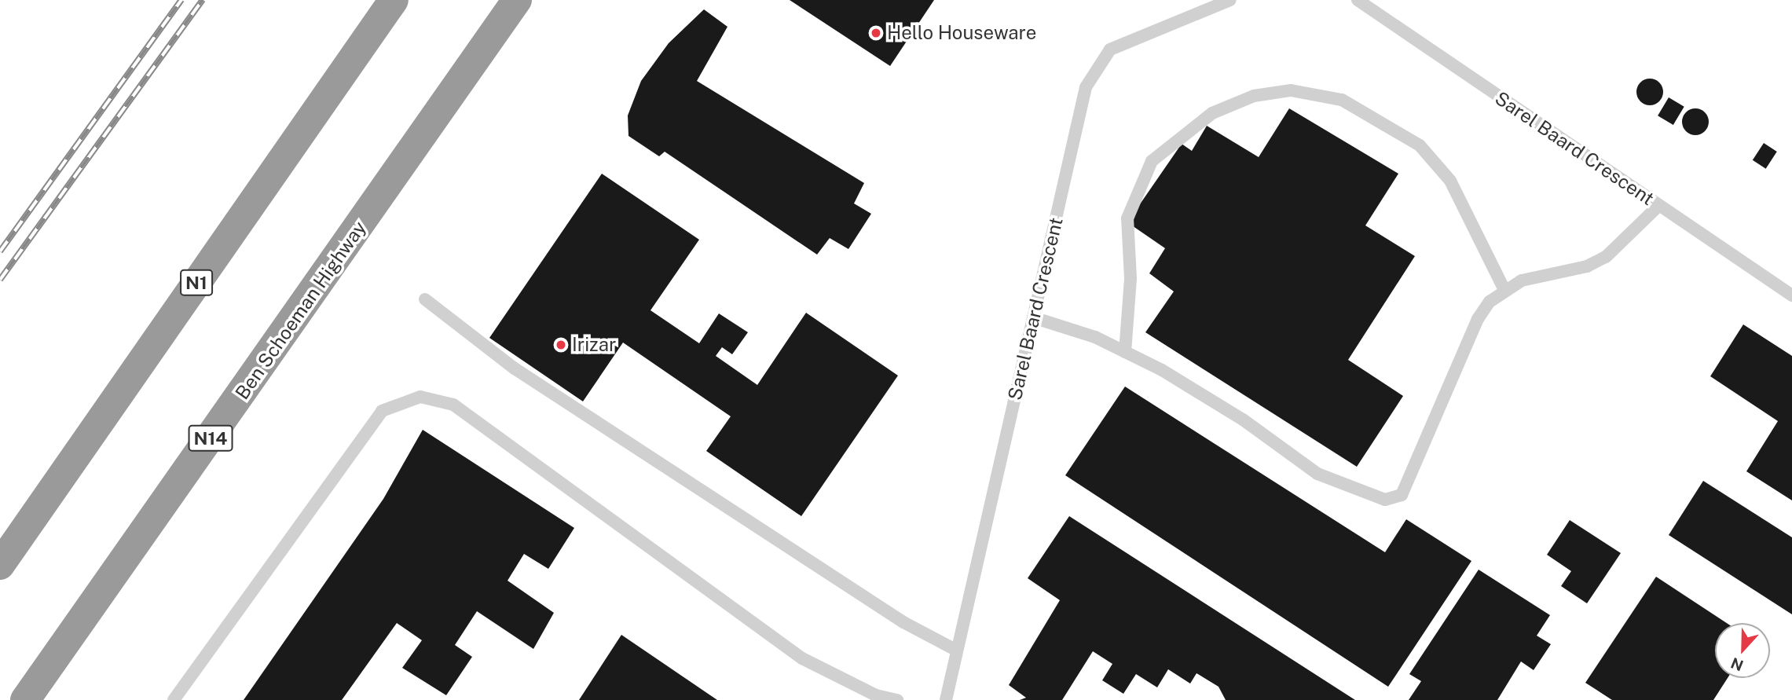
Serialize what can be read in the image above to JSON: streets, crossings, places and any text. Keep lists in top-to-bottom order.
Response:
{
  "streets": {
    "highway": ["N1", "Ben Schoeman Highway", "N14"],
    "lane": ["Sarel Baard Crescent"]
  },
  "places": ["Hello Houseware", "Irizar"],
  "north": "bottom"
}
